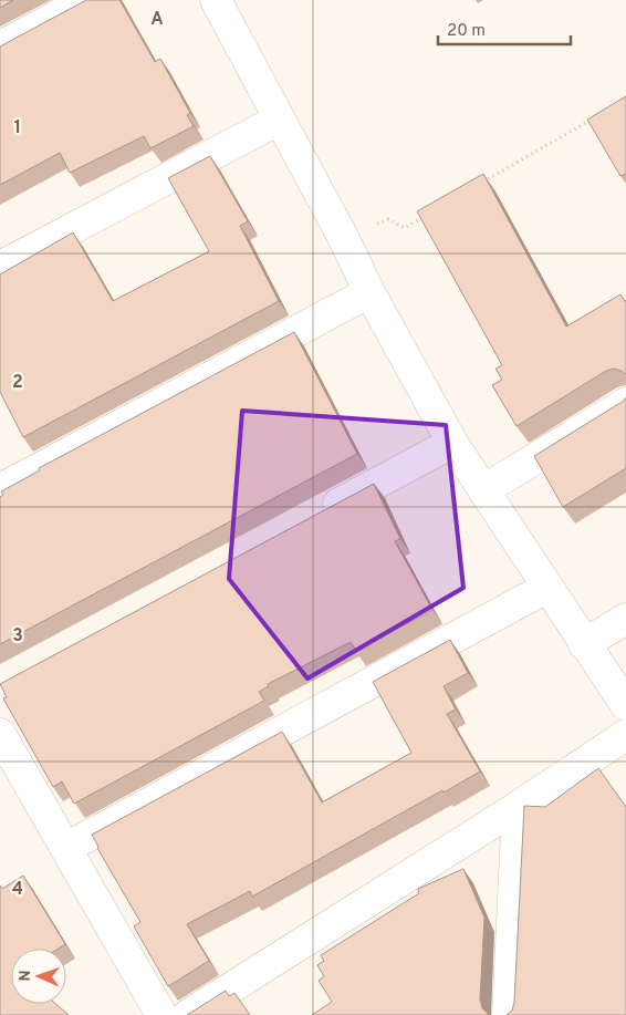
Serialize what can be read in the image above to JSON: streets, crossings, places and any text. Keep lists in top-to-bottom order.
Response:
{
  "scale_bar": "20 m",
  "north": "left",
  "grid": {
    "columns": ["A"],
    "rows": [
      "1",
      "2",
      "3",
      "4"
    ]
  }
}
